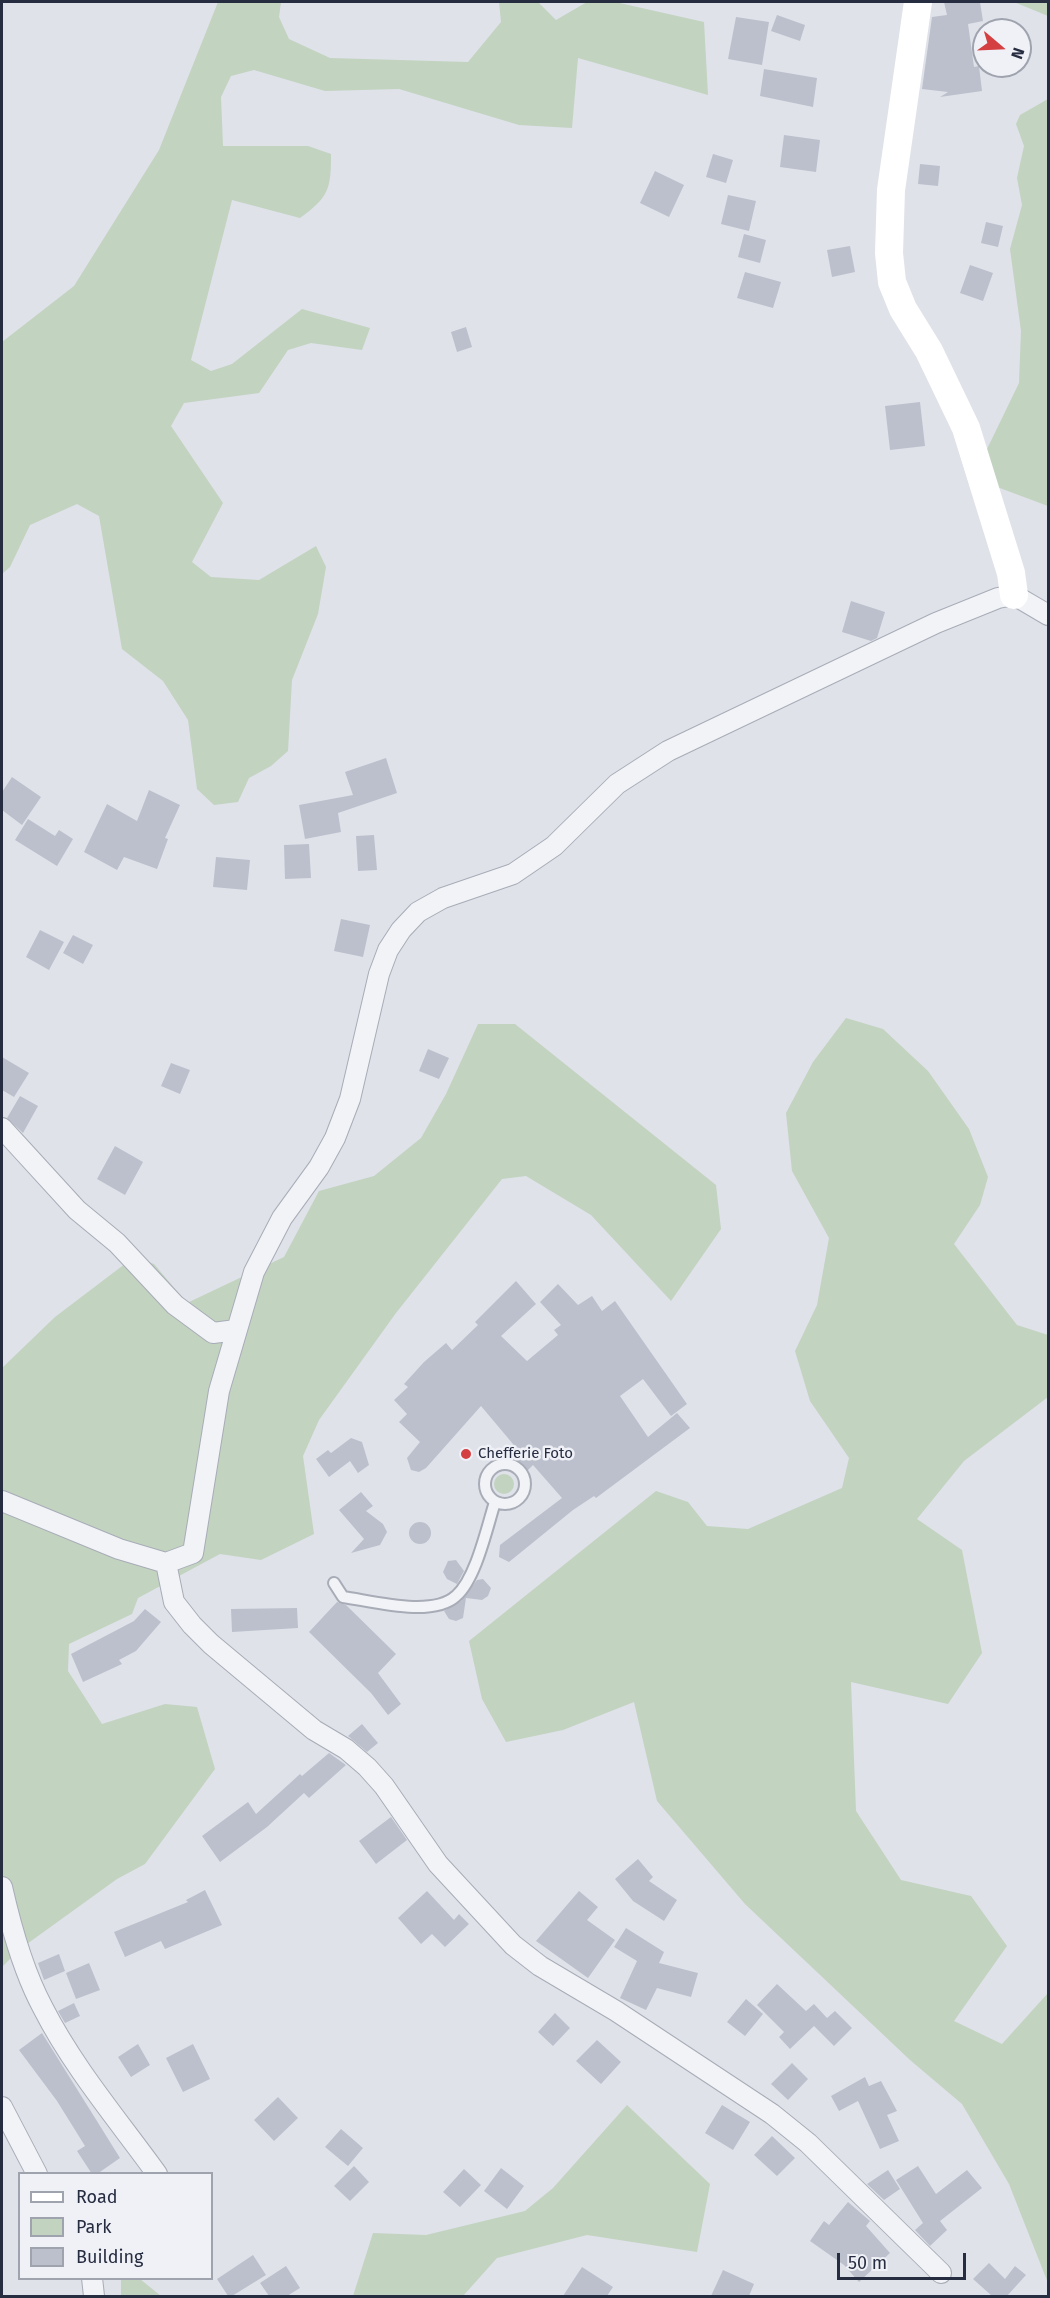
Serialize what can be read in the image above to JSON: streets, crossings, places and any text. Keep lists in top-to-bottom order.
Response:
{
  "places": ["Chefferie Foto"],
  "legend": ["Road", "Park", "Building"],
  "scale_bar": "50 m",
  "north": "right"
}
